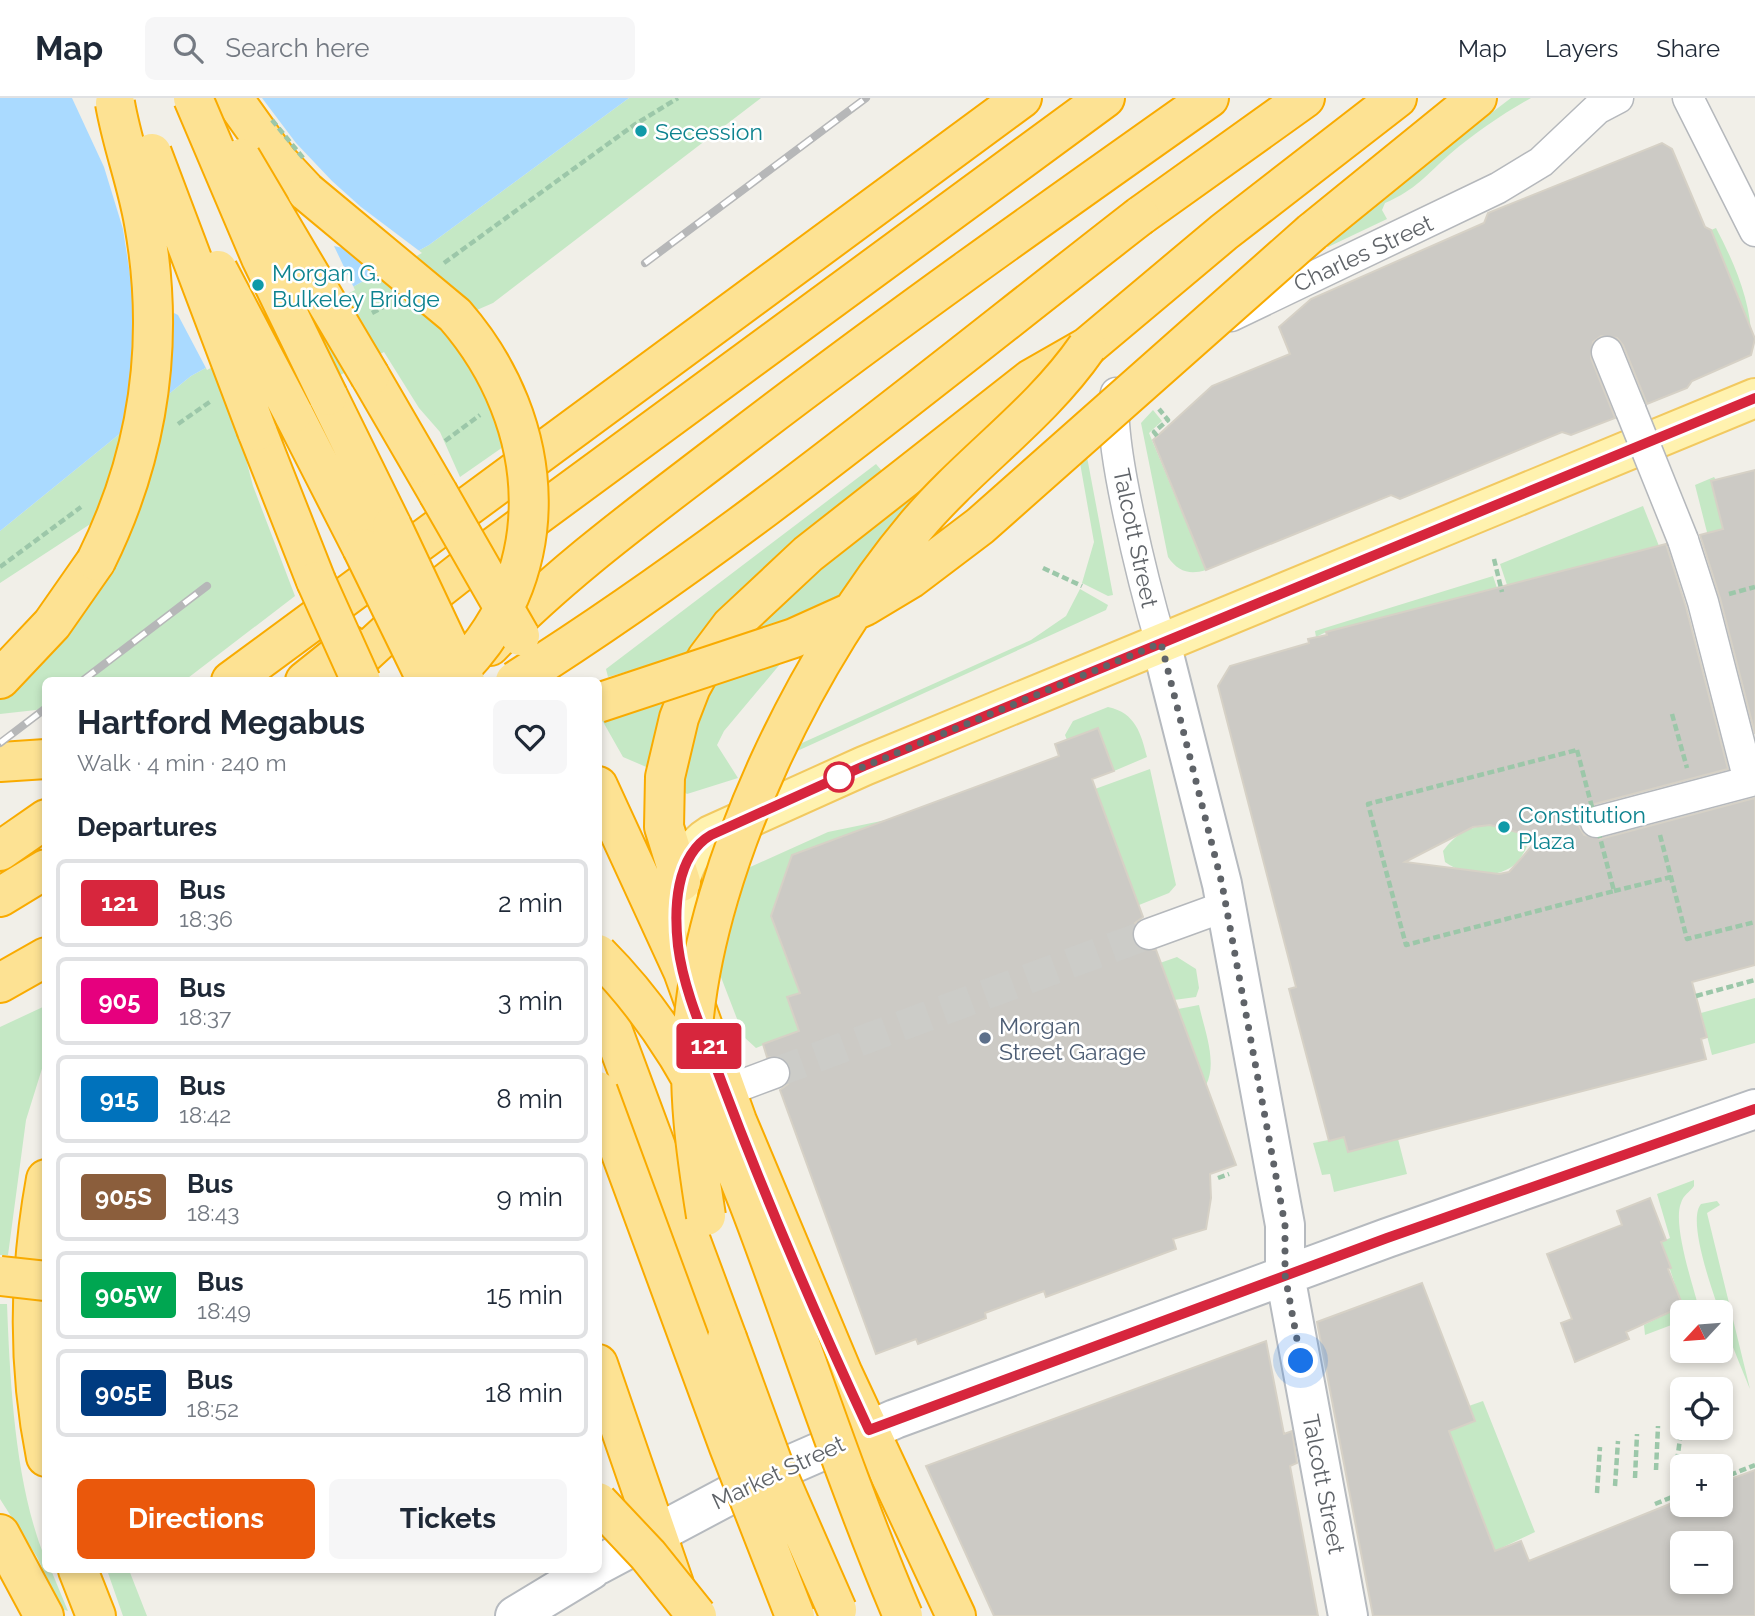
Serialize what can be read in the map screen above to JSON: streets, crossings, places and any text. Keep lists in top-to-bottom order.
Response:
{
  "streets": {
    "street": ["Charles Street", "Talcott Street", "Market Street"]
  },
  "crossings": [
    ["Charles Street", "Talcott Street"],
    ["Talcott Street", "Market Street"]
  ],
  "places": [
    "Secession",
    "Morgan G. Bulkeley Bridge",
    "Constitution Plaza",
    "Morgan Street Garage"
  ],
  "lines": ["bus line 121"],
  "north": "bottom left",
  "page": {
    "header": "Map",
    "search": "Search here",
    "nav": ["Map", "Layers", "Share"],
    "on_map": "121",
    "heading": [
      ["Hartford Megabus", "Walk · 4 min · 240 m"],
      "Departures"
    ],
    "list": [
      {
        "mark": "121",
        "name": "Bus",
        "note": "18:36",
        "value": "2 min"
      },
      {
        "mark": "905",
        "name": "Bus",
        "note": "18:37",
        "value": "3 min"
      },
      {
        "mark": "915",
        "name": "Bus",
        "note": "18:42",
        "value": "8 min"
      },
      {
        "mark": "905S",
        "name": "Bus",
        "note": "18:43",
        "value": "9 min"
      },
      {
        "mark": "905W",
        "name": "Bus",
        "note": "18:49",
        "value": "15 min"
      },
      {
        "mark": "905E",
        "name": "Bus",
        "note": "18:52",
        "value": "18 min"
      }
    ],
    "map_buttons": ["+", "−"],
    "buttons": ["Directions", "Tickets"]
  }
}
